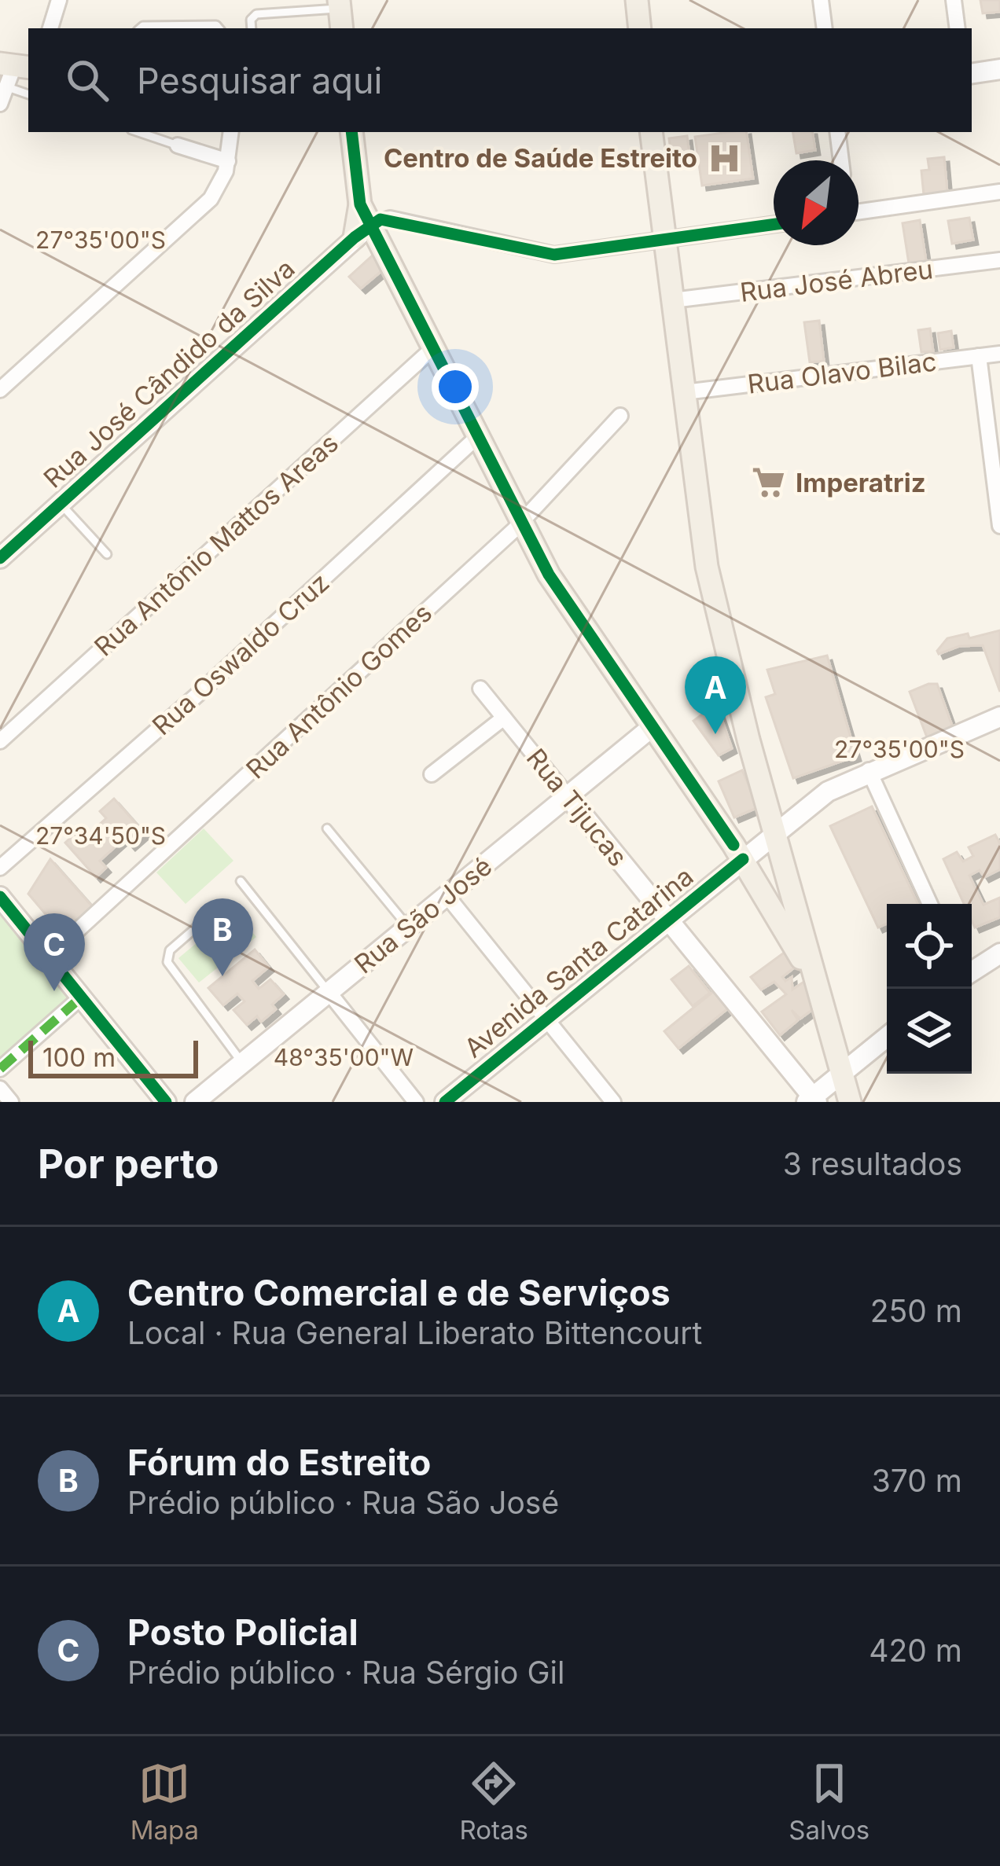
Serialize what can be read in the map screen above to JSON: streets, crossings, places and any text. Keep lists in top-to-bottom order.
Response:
{
  "streets": {
    "street": [
      "Rua José Abreu",
      "Rua Olavo Bilac",
      "Rua José Cândido da Silva",
      "Rua Antônio Mattos Areas",
      "Rua Oswaldo Cruz",
      "Rua Antônio Gomes",
      "Rua Tijucas",
      "Rua São José",
      "Avenida Santa Catarina"
    ]
  },
  "crossings": [
    ["Rua Tijucas", "Rua São José"],
    ["Rua Tijucas", "Avenida Santa Catarina"]
  ],
  "places": {
    "hospital": ["Centro de Saúde Estreito"],
    "supermarket": ["Imperatriz"]
  },
  "scale_bar": "100 m",
  "north": "bottom left",
  "page": {
    "search": "Pesquisar aqui",
    "pins": ["A", "B", "C"],
    "scale": "100 m",
    "heading": ["Por perto", "3 resultados"],
    "list": [
      {
        "mark": "A",
        "name": "Centro Comercial e de Serviços",
        "note": "Local · Rua General Liberato Bittencourt",
        "value": "250 m"
      },
      {
        "mark": "B",
        "name": "Fórum do Estreito",
        "note": "Prédio público · Rua São José",
        "value": "370 m"
      },
      {
        "mark": "C",
        "name": "Posto Policial",
        "note": "Prédio público · Rua Sérgio Gil",
        "value": "420 m"
      }
    ],
    "nav": ["Mapa", "Rotas", "Salvos"]
  },
  "coordinates": ["27°35'00\"S", "27°34'50\"S", "48°35'00\"W"]
}
